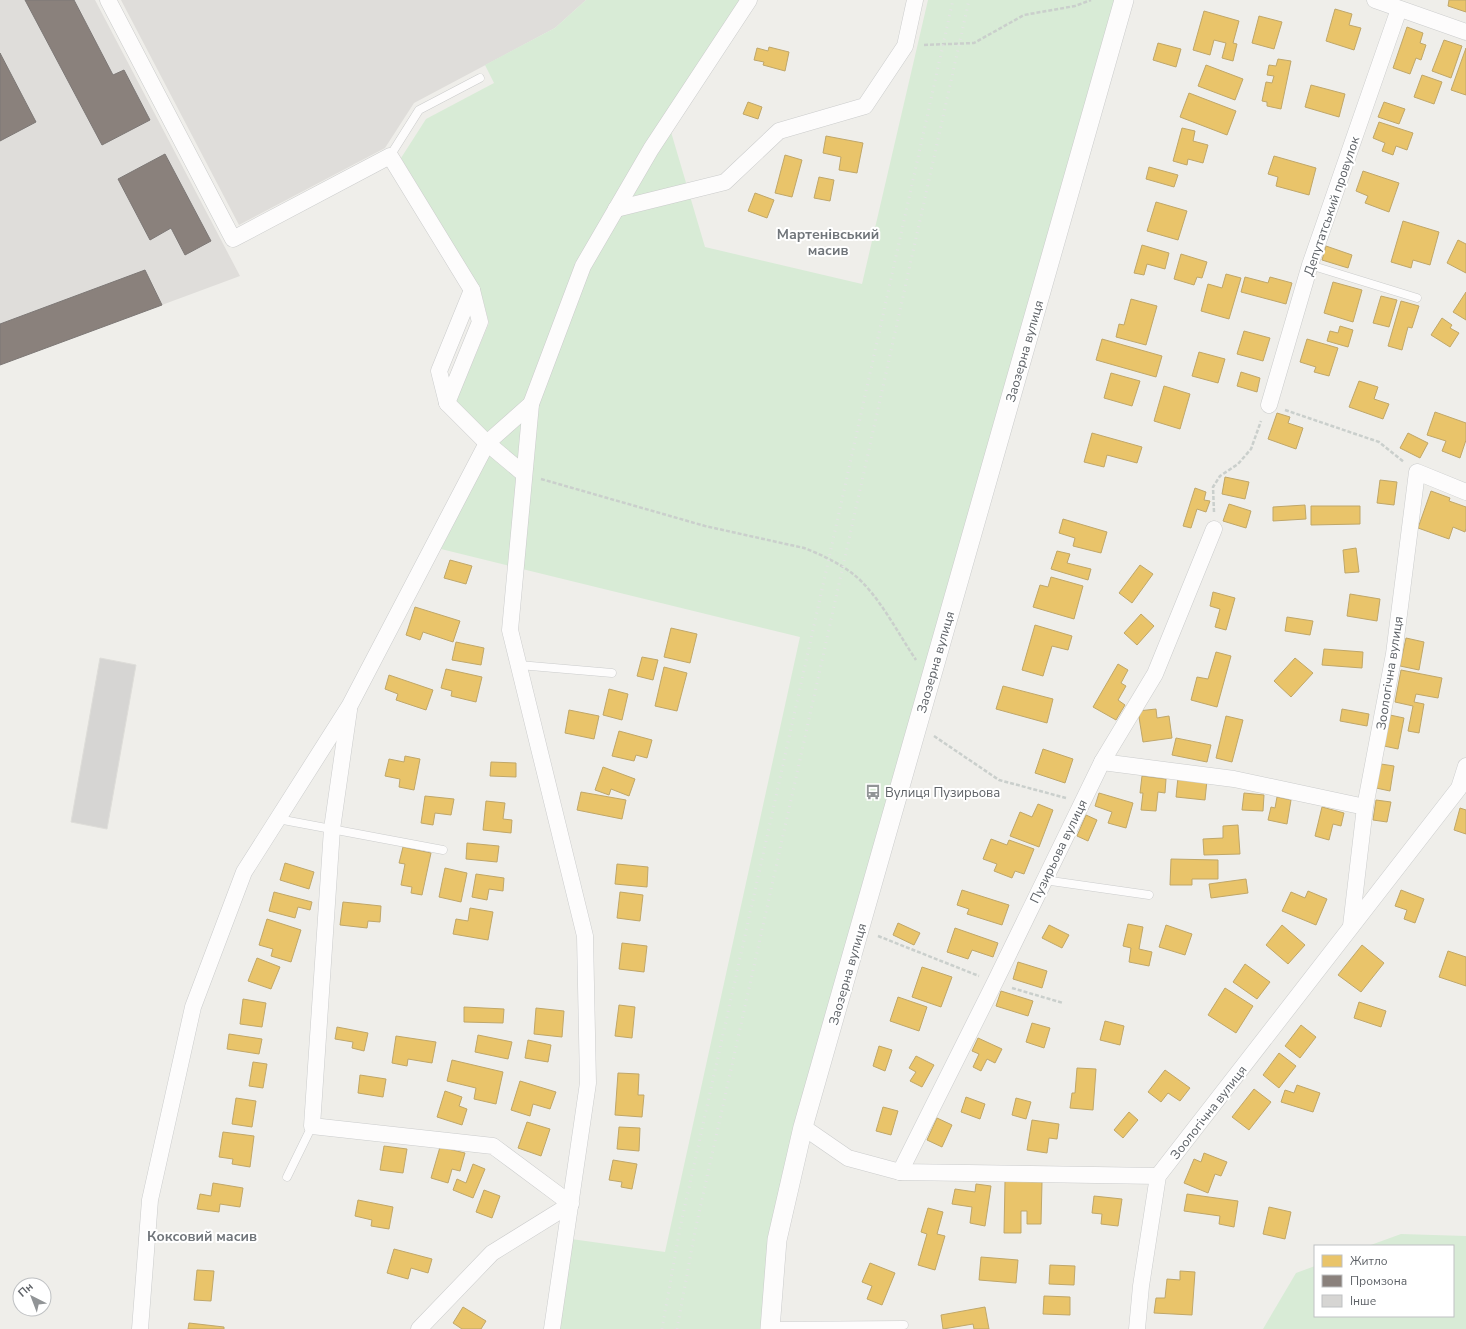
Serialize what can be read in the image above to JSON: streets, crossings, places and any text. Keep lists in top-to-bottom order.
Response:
{
  "streets": {
    "street": [
      "Депутатський провулок",
      "Заозерна вулиця",
      "Зоологічна вулиця",
      "Пузирьова вулиця"
    ]
  },
  "districts": ["Мартенівський масив", "Коксовий масив"],
  "places": {
    "bus stop": ["Вулиця Пузирьова"]
  },
  "legend": ["Житло", "Промзона", "Інше"],
  "north": "top left"
}
